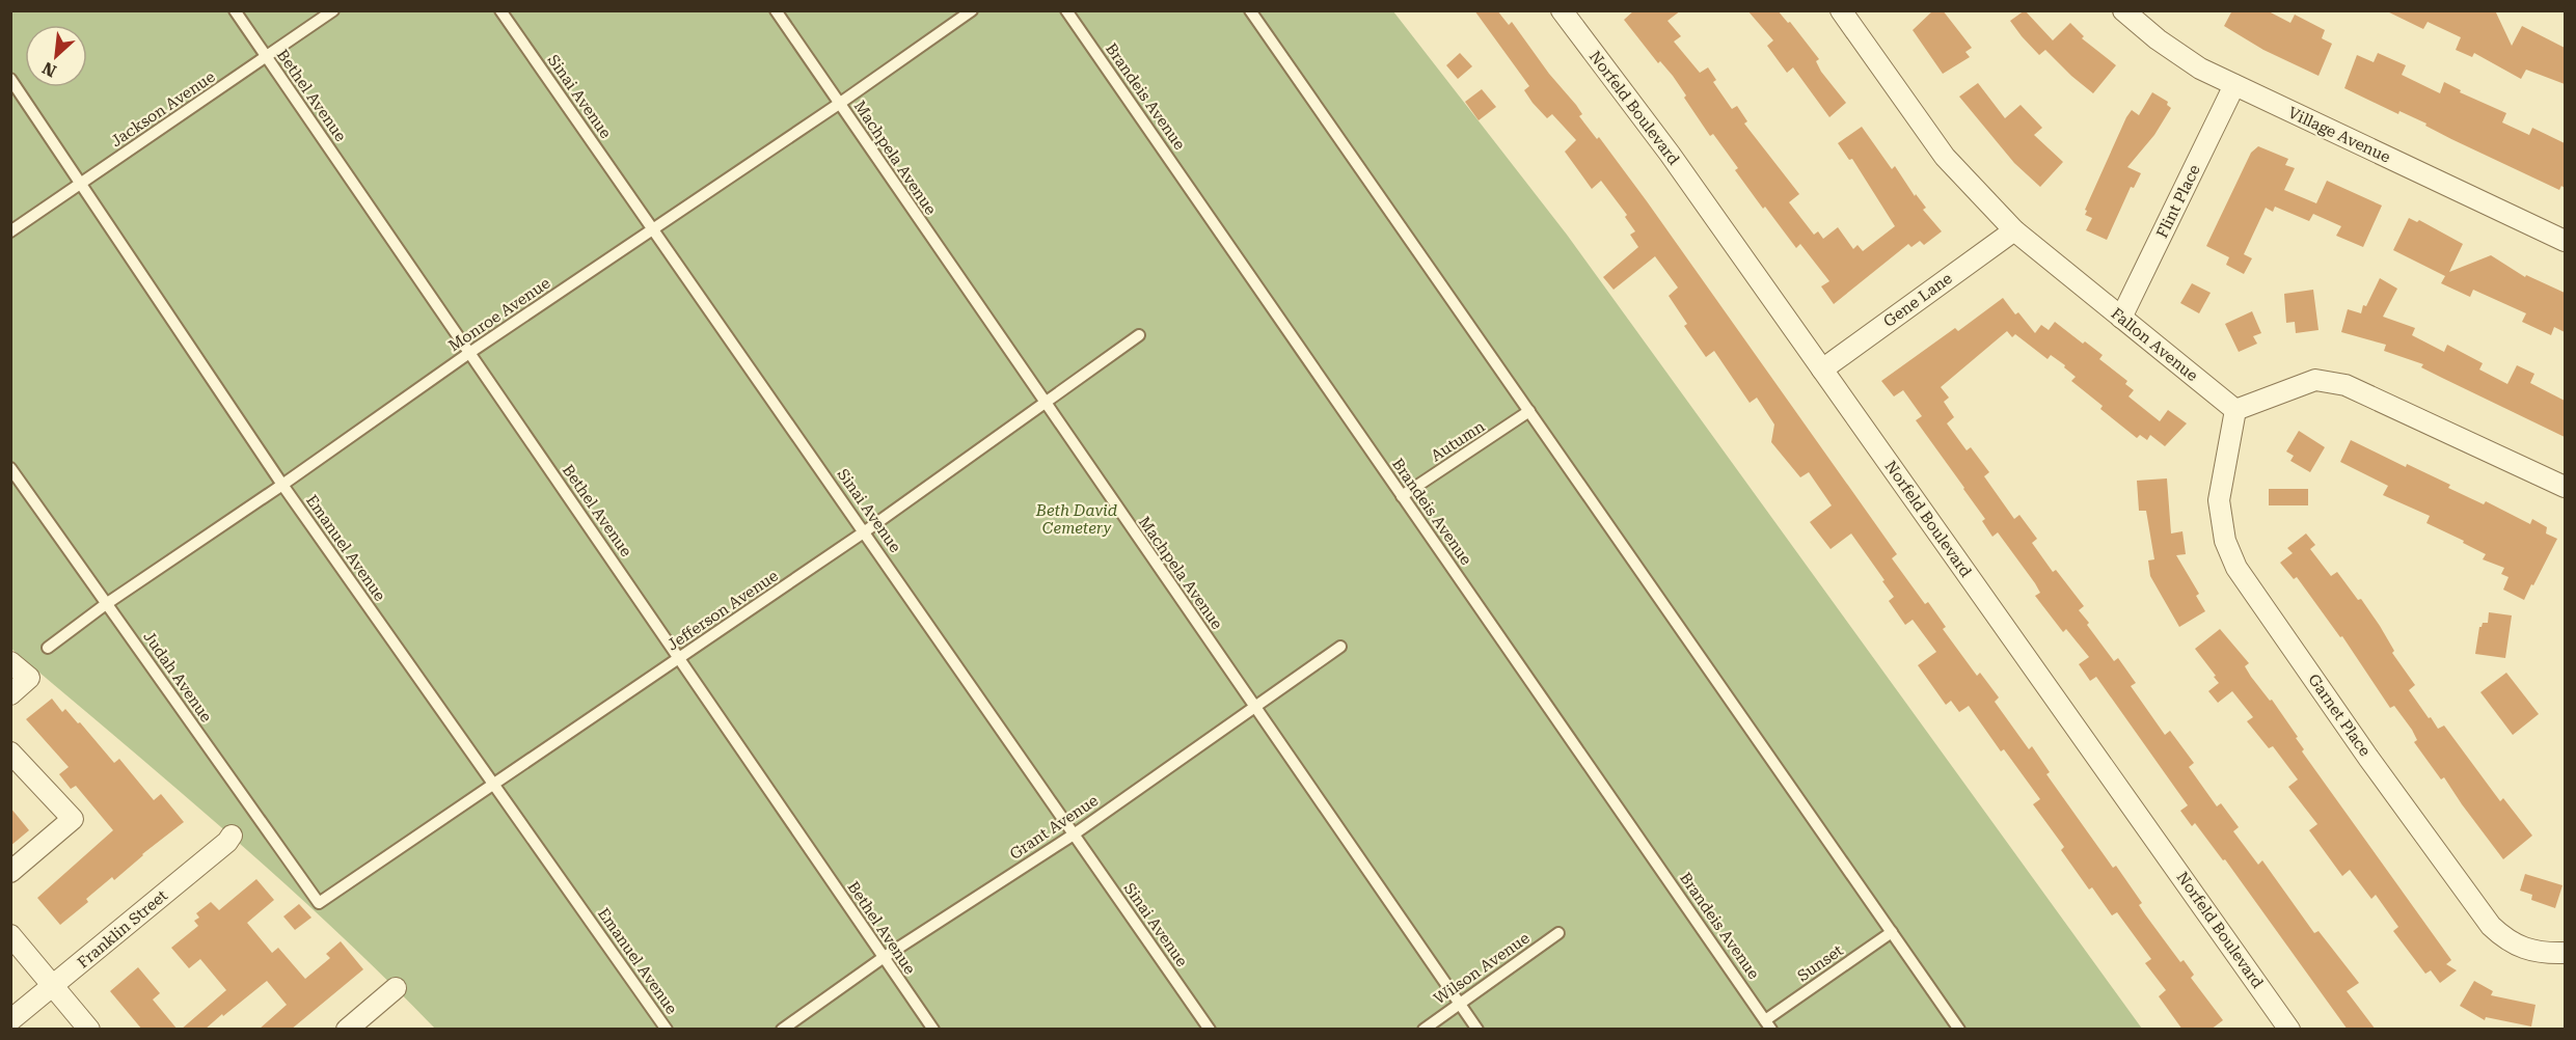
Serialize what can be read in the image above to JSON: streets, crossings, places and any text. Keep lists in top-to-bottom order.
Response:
{
  "streets": {
    "street": [
      "Norfeld Boulevard",
      "Village Avenue",
      "Flint Place",
      "Gene Lane",
      "Fallon Avenue",
      "Garnet Place",
      "Franklin Street"
    ],
    "lane": [
      "Bethel Avenue",
      "Sinai Avenue",
      "Brandeis Avenue",
      "Jackson Avenue",
      "Machpela Avenue",
      "Monroe Avenue",
      "Autumn",
      "Emanuel Avenue",
      "Jefferson Avenue",
      "Judah Avenue",
      "Grant Avenue",
      "Sunset",
      "Wilson Avenue"
    ]
  },
  "crossings": [
    ["Bethel Avenue", "Jackson Avenue"],
    ["Bethel Avenue", "Monroe Avenue"],
    ["Bethel Avenue", "Jefferson Avenue"],
    ["Bethel Avenue", "Grant Avenue"],
    ["Sinai Avenue", "Monroe Avenue"],
    ["Sinai Avenue", "Jefferson Avenue"],
    ["Sinai Avenue", "Grant Avenue"],
    ["Brandeis Avenue", "Autumn"],
    ["Brandeis Avenue", "Sunset"],
    ["Norfeld Boulevard", "Gene Lane"],
    ["Jackson Avenue", "Emanuel Avenue"],
    ["Village Avenue", "Flint Place"],
    ["Machpela Avenue", "Monroe Avenue"],
    ["Machpela Avenue", "Jefferson Avenue"],
    ["Machpela Avenue", "Grant Avenue"],
    ["Machpela Avenue", "Wilson Avenue"],
    ["Flint Place", "Fallon Avenue"],
    ["Gene Lane", "Fallon Avenue"],
    ["Monroe Avenue", "Emanuel Avenue"],
    ["Monroe Avenue", "Judah Avenue"],
    ["Fallon Avenue", "Garnet Place"],
    ["Emanuel Avenue", "Jefferson Avenue"],
    ["Jefferson Avenue", "Judah Avenue"]
  ],
  "parks": ["Beth David Cemetery"],
  "north": "bottom left"
}
